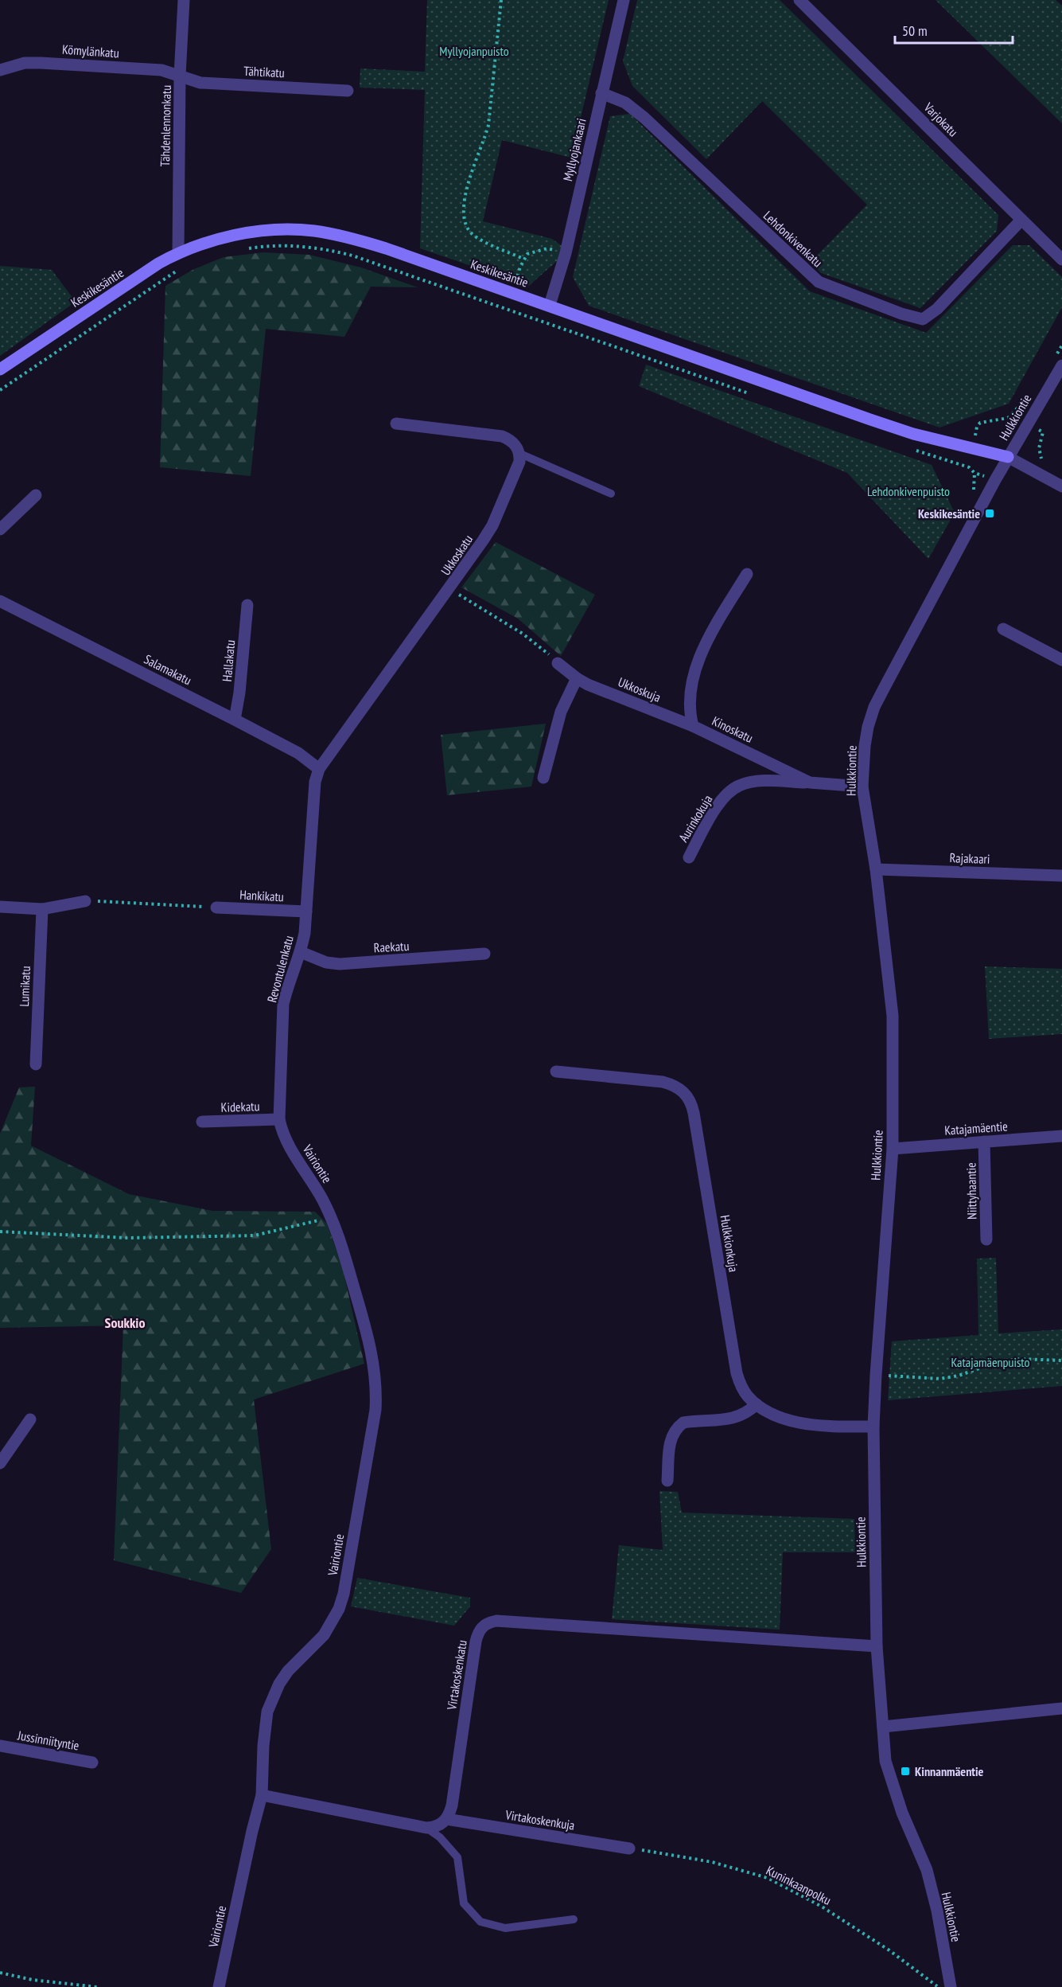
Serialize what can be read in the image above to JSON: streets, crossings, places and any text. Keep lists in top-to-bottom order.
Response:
{
  "streets": {
    "street": [
      "Kömylänkatu",
      "Tähtikatu",
      "Varjokatu",
      "Tähdenlennonkatu",
      "Myllyojankaari",
      "Lehdonkivenkatu",
      "Keskikesäntie",
      "Hulkkiontie",
      "Ukkoskatu",
      "Hallakatu",
      "Salamakatu",
      "Ukkoskuja",
      "Kinoskatu",
      "Aurinkokuja",
      "Rajakaari",
      "Hankikatu",
      "Raekatu",
      "Revontulenkatu",
      "Lumikatu",
      "Kidekatu",
      "Katajamäentie",
      "Vairiontie",
      "Niittyhaantie",
      "Hulkkionkuja",
      "Virtakoskenkatu",
      "Jussinniityntie",
      "Virtakoskenkuja"
    ],
    "path": ["Kuninkaanpolku"]
  },
  "crossings": [
    ["Kömylänkatu", "Tähtikatu"],
    ["Kömylänkatu", "Tähdenlennonkatu"],
    ["Tähtikatu", "Tähdenlennonkatu"],
    ["Varjokatu", "Lehdonkivenkatu"],
    ["Tähdenlennonkatu", "Keskikesäntie"],
    ["Myllyojankaari", "Lehdonkivenkatu"],
    ["Myllyojankaari", "Keskikesäntie"],
    ["Keskikesäntie", "Hulkkiontie"],
    ["Hulkkiontie", "Kinoskatu"],
    ["Hulkkiontie", "Rajakaari"],
    ["Hulkkiontie", "Katajamäentie"],
    ["Hulkkiontie", "Hulkkionkuja"],
    ["Hulkkiontie", "Virtakoskenkatu"],
    ["Ukkoskatu", "Salamakatu"],
    ["Ukkoskatu", "Revontulenkatu"],
    ["Hallakatu", "Salamakatu"],
    ["Salamakatu", "Revontulenkatu"],
    ["Ukkoskuja", "Kinoskatu"],
    ["Kinoskatu", "Aurinkokuja"],
    ["Hankikatu", "Revontulenkatu"],
    ["Raekatu", "Revontulenkatu"],
    ["Revontulenkatu", "Kidekatu"],
    ["Revontulenkatu", "Vairiontie"],
    ["Kidekatu", "Vairiontie"],
    ["Katajamäentie", "Niittyhaantie"],
    ["Virtakoskenkatu", "Virtakoskenkuja"],
    ["Virtakoskenkuja", "Kuninkaanpolku"]
  ],
  "districts": ["Soukkio"],
  "parks": ["Myllyojanpuisto", "Lehdonkivenpuisto", "Katajamäenpuisto"],
  "places": {
    "transit": ["Keskikesäntie", "Kinnanmäentie"]
  },
  "scale_bar": "50 m"
}
